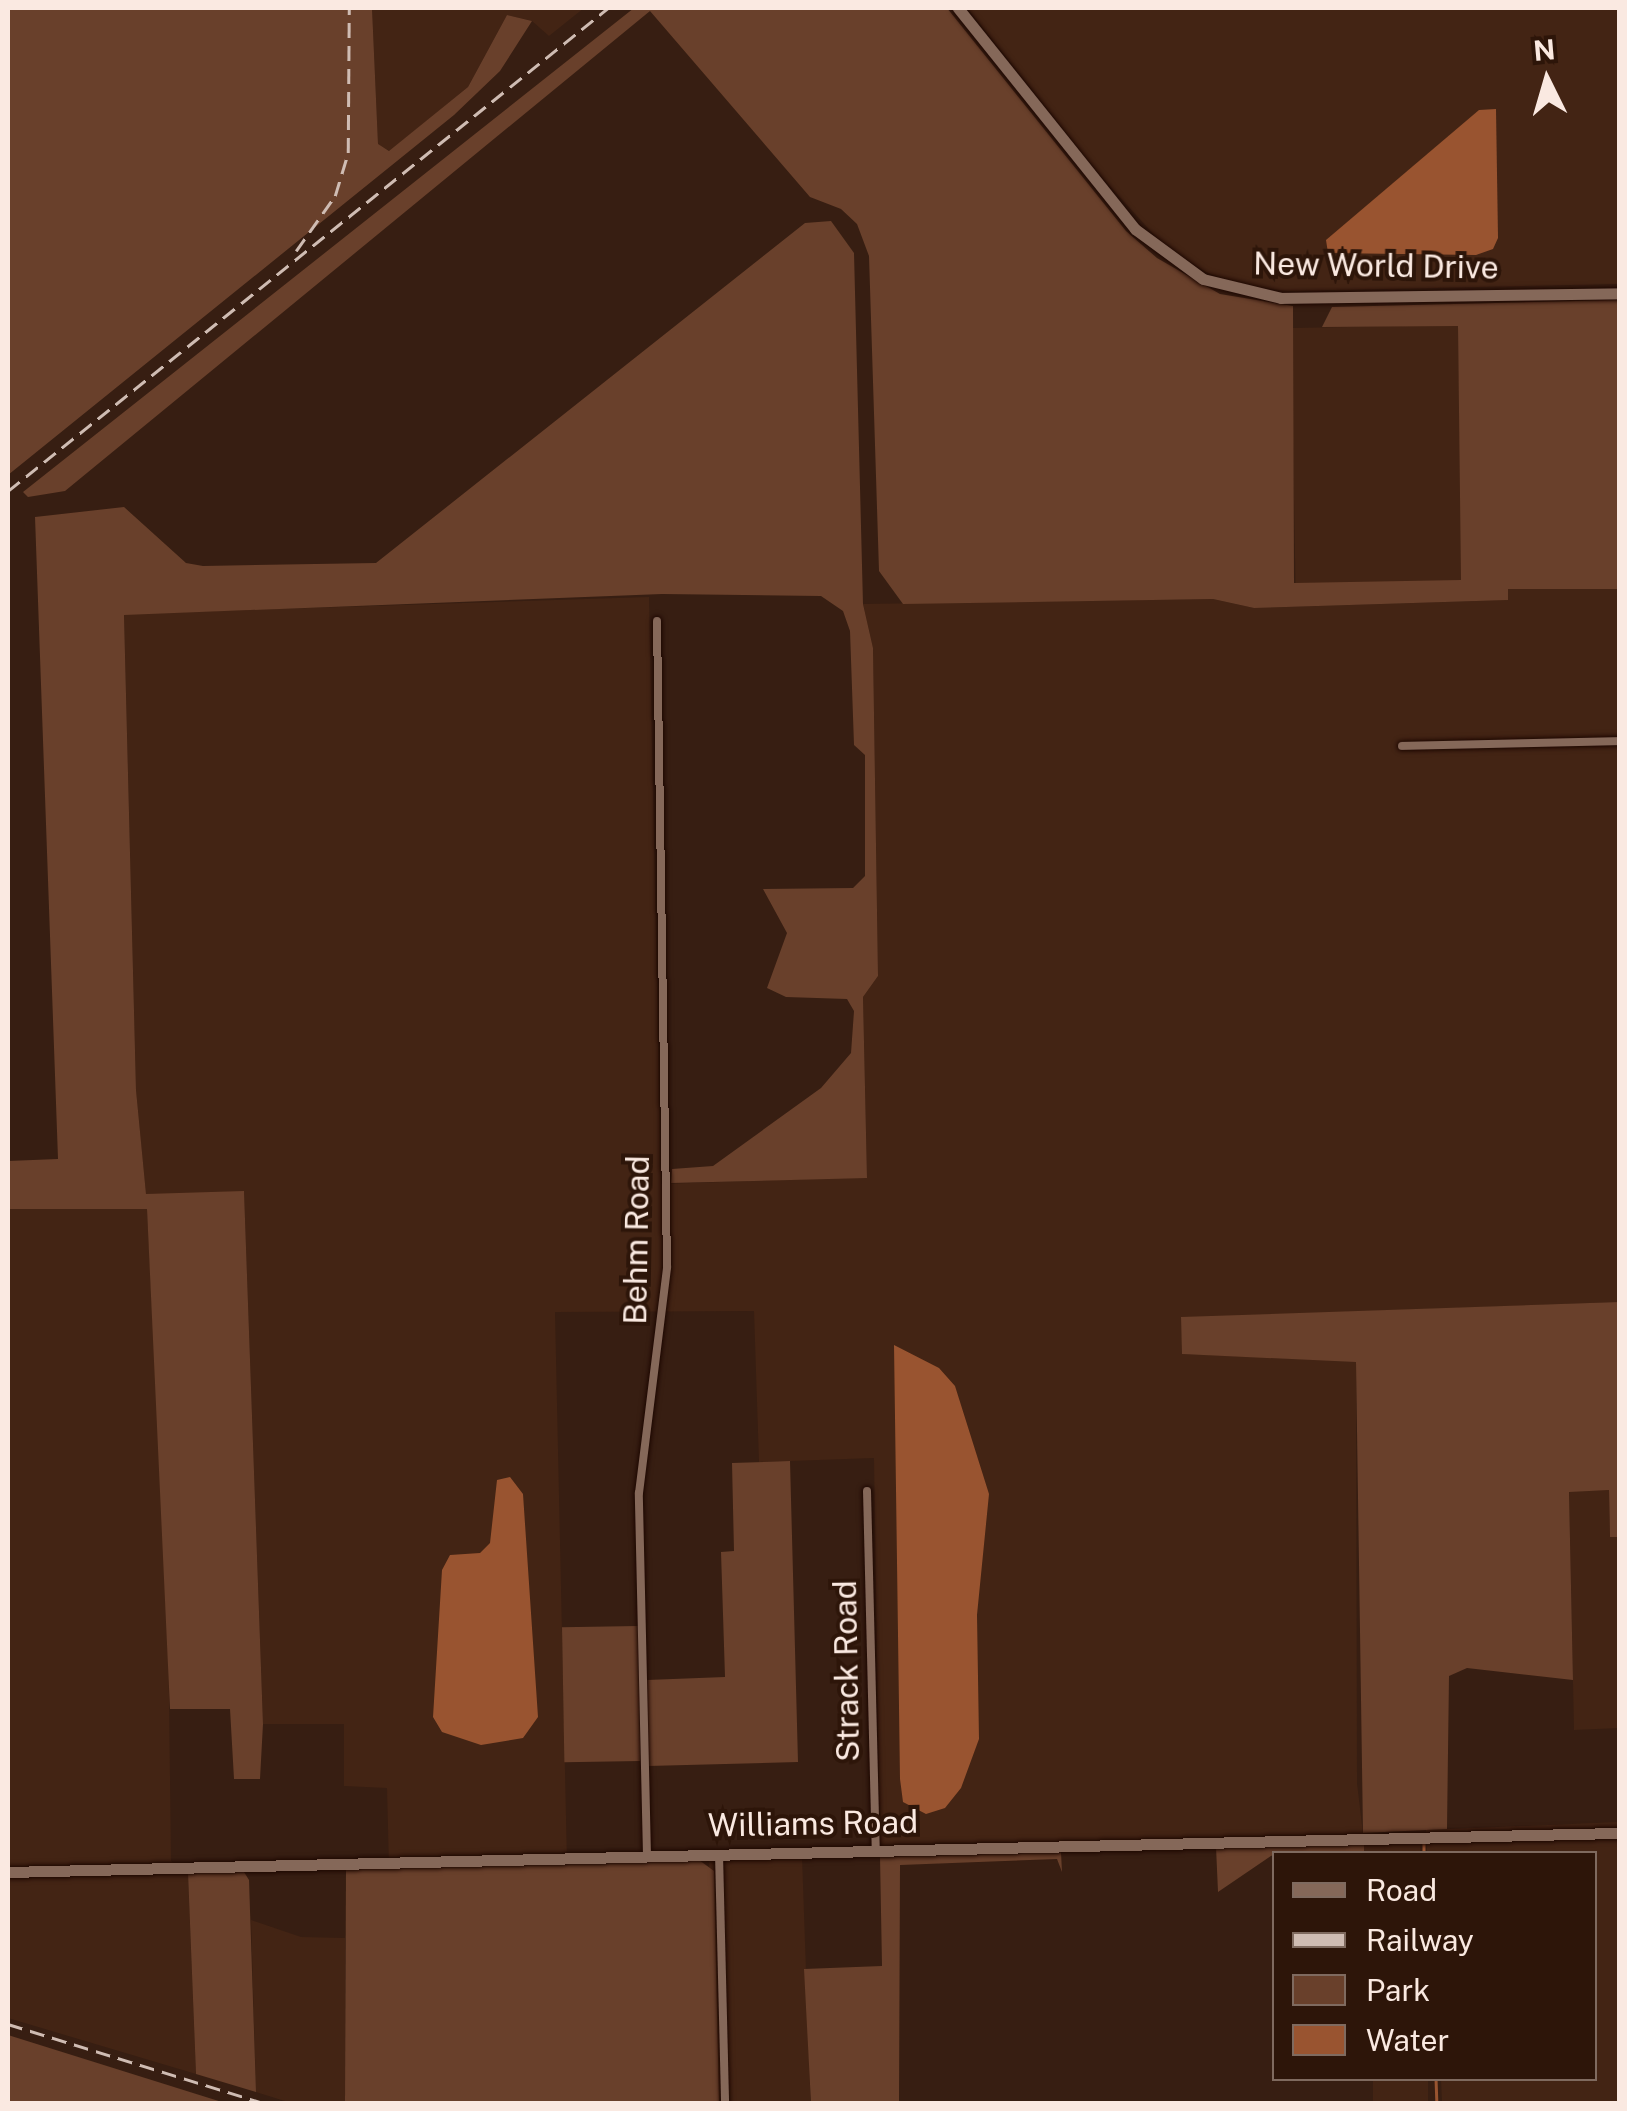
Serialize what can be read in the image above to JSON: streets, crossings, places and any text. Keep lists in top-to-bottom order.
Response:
{
  "streets": {
    "main road": ["New World Drive", "Williams Road"],
    "street": ["Behm Road", "Strack Road"]
  },
  "crossings": [
    ["Behm Road", "Williams Road"],
    ["Strack Road", "Williams Road"]
  ],
  "legend": [
    "Road",
    "Railway",
    "Park",
    "Water"
  ],
  "north": "top"
}
